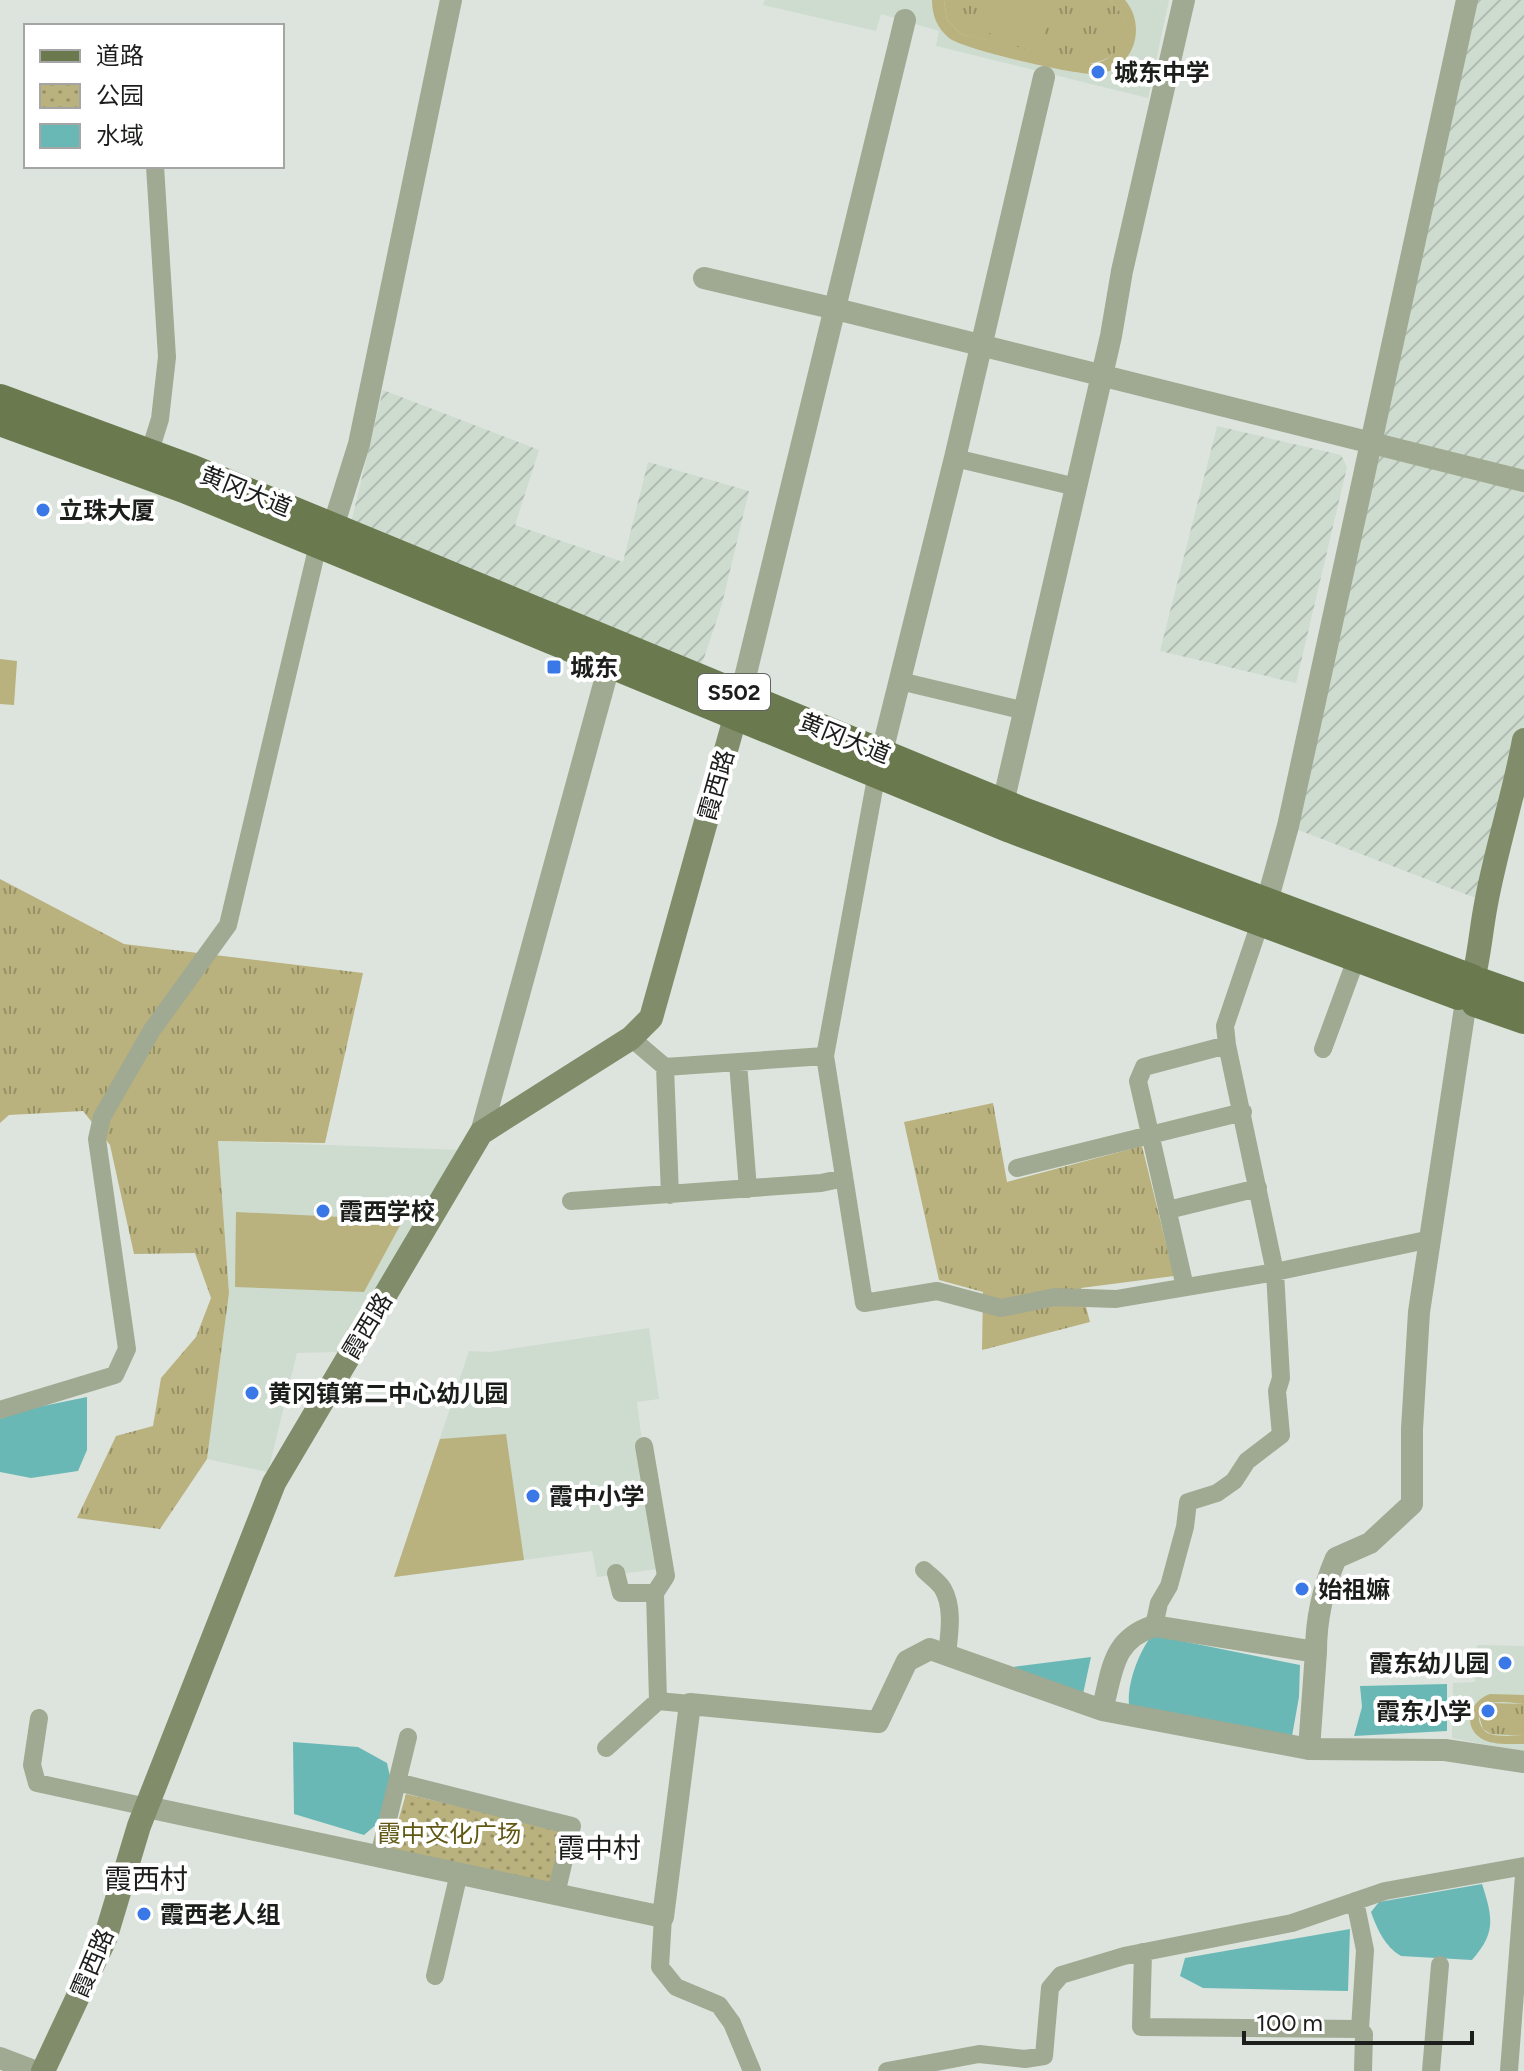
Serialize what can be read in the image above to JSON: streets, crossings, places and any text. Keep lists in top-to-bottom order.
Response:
{
  "streets": {
    "main road": ["黄冈大道", "S502", "霞西路"]
  },
  "districts": ["霞中村", "霞西村"],
  "parks": ["霞中文化广场"],
  "places": {
    "other": [
      "城东中学",
      "立珠大厦",
      "霞西学校",
      "黄冈镇第二中心幼儿园",
      "霞中小学",
      "始祖嫲",
      "霞东幼儿园",
      "霞东小学",
      "霞西老人组"
    ],
    "transit": ["城东"]
  },
  "legend": ["道路", "公园", "水域"],
  "scale_bar": "100 m"
}
